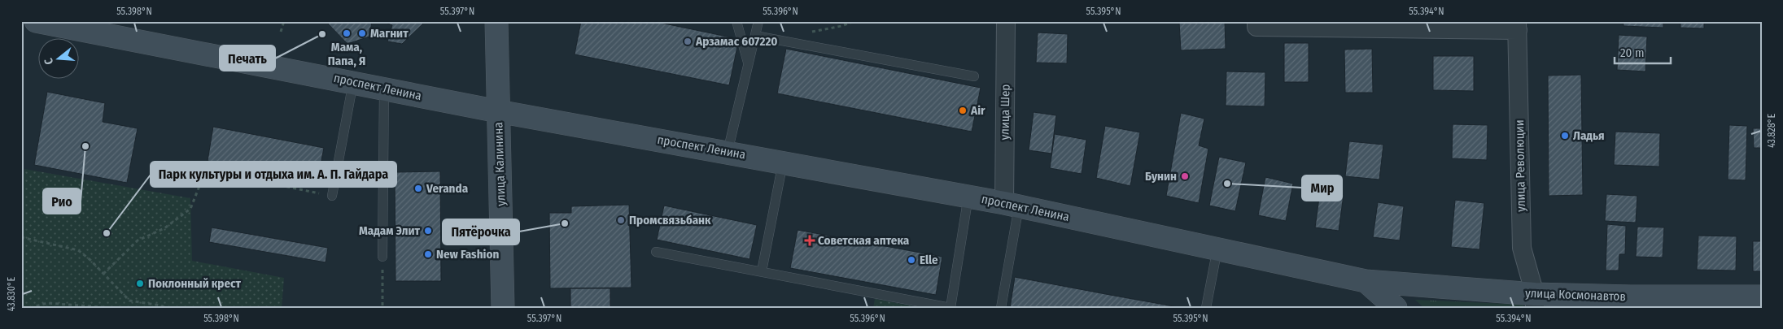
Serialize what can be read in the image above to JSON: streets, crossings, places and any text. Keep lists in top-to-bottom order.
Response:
{
  "streets": {
    "main road": ["проспект Ленина", "улица Калинина", "улица Космонавтов"],
    "street": ["улица Шер", "улица Революции"]
  },
  "crossings": [
    ["проспект Ленина", "улица Шер"],
    ["проспект Ленина", "улица Калинина"],
    ["проспект Ленина", "улица Космонавтов"],
    ["улица Революции", "улица Космонавтов"]
  ],
  "places": {
    "other": [
      "Мама, Папа, Я",
      "Магнит",
      "Печать",
      "Арзамас 607220",
      "Air",
      "Ладья",
      "Рио",
      "Бунин",
      "Мир",
      "Veranda",
      "Промсвязьбанк",
      "Пятёрочка",
      "Мадам Элит",
      "Парк культуры и отдыха им. А. П. Гайдара",
      "New Fashion",
      "Elle",
      "Поклонный крест"
    ],
    "health": ["Советская аптека"]
  },
  "scale_bar": "20 m",
  "north": "left",
  "coordinates": [
    "55.398°N",
    "55.397°N",
    "55.396°N",
    "55.395°N",
    "55.394°N",
    "43.828°E",
    "43.830°E"
  ]
}
